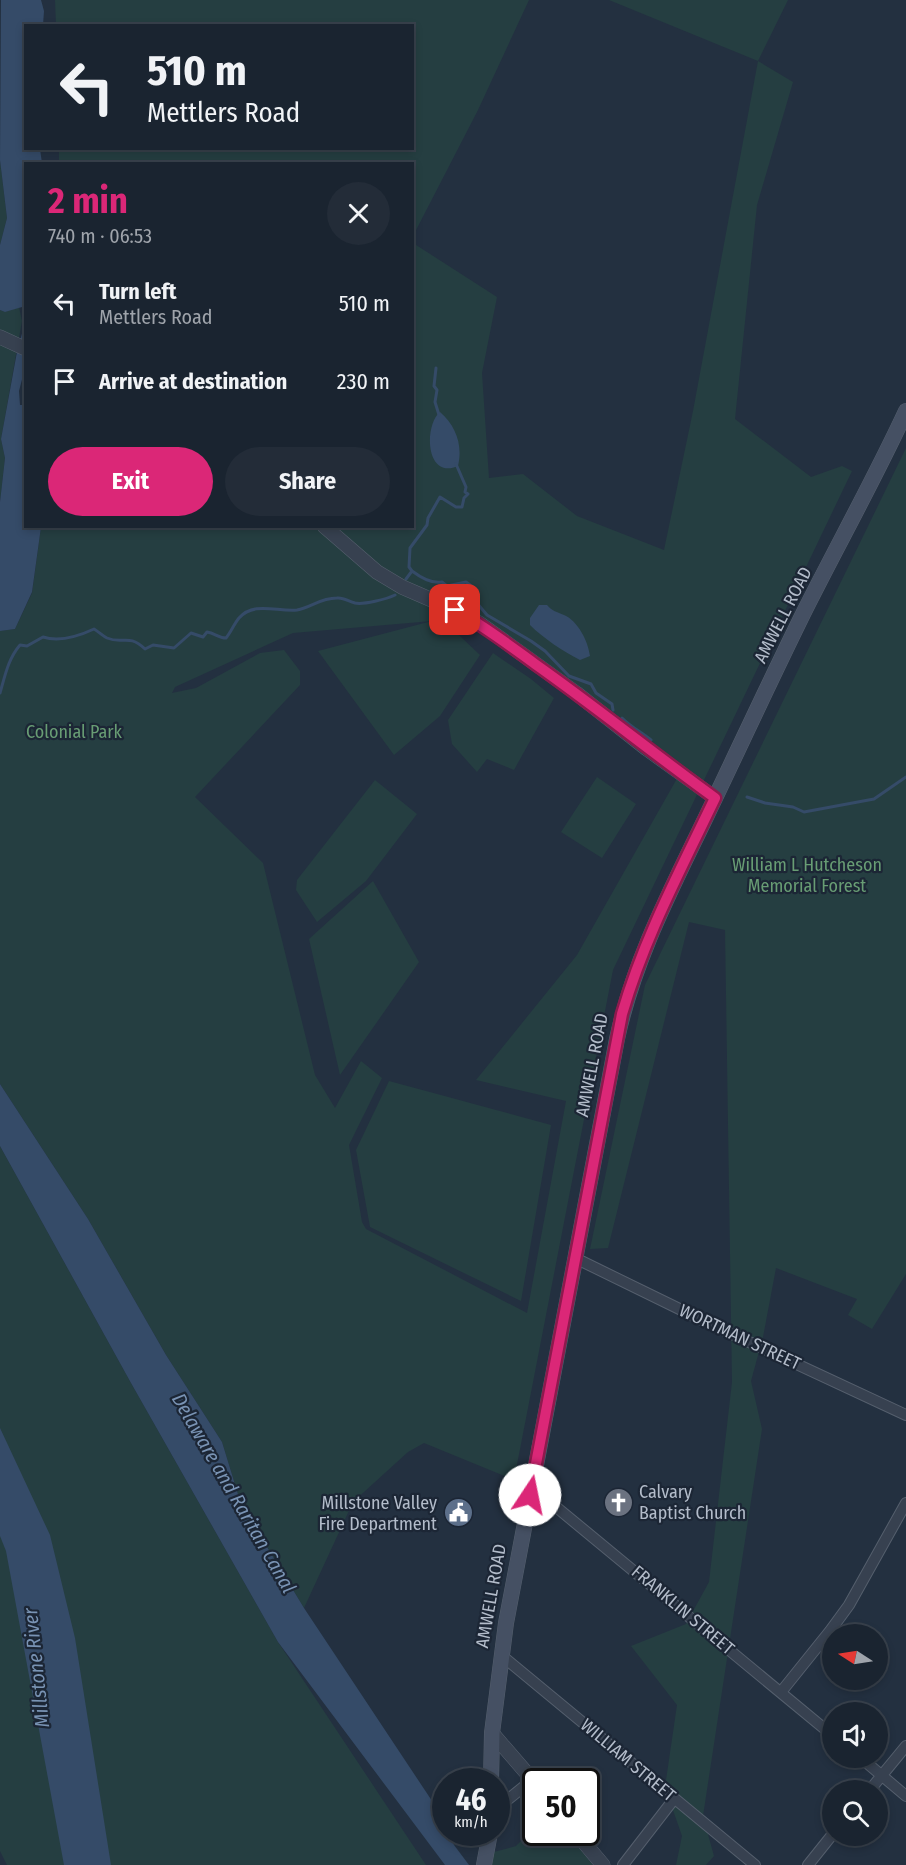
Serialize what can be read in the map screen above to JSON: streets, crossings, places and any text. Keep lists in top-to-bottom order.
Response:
{
  "streets": {
    "main road": ["AMWELL ROAD"],
    "street": ["WORTMAN STREET", "FRANKLIN STREET", "WILLIAM STREET"]
  },
  "crossings": [
    ["AMWELL ROAD", "WORTMAN STREET"],
    ["AMWELL ROAD", "FRANKLIN STREET"],
    ["AMWELL ROAD", "WILLIAM STREET"]
  ],
  "water": ["Delaware and Raritan Canal", "Millstone River"],
  "parks": ["Colonial Park", "William L Hutcheson Memorial Forest"],
  "places": {
    "church": ["Calvary Baptist Church"],
    "public building": ["Millstone Valley Fire Department"]
  },
  "north": "left",
  "page": {
    "turn": ["510 m", "Mettlers Road"],
    "heading": ["2 min", "740 m · 06:53"],
    "list": [
      {
        "name": "Turn left",
        "note": "Mettlers Road",
        "value": "510 m"
      },
      {
        "name": "Arrive at destination",
        "value": "230 m"
      }
    ],
    "buttons": ["Exit", "Share"],
    "speed": "46 km/h",
    "limit": "50"
  }
}
